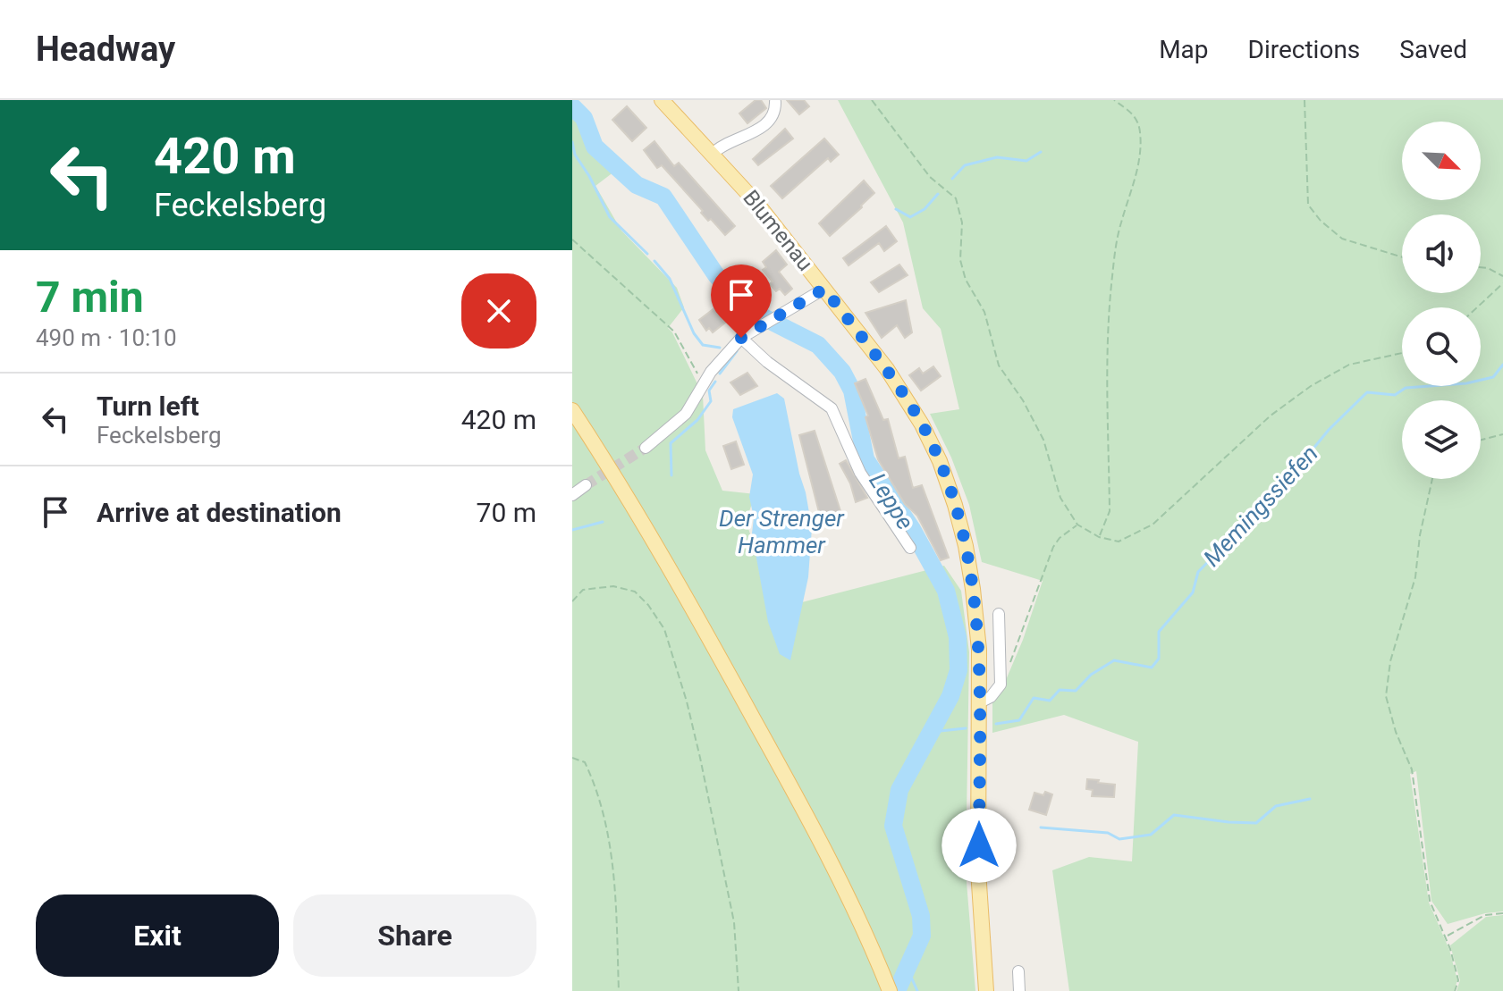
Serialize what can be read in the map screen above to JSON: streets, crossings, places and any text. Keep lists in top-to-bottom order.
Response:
{
  "streets": {
    "main road": ["Blumenau"]
  },
  "water": ["Leppe", "Memingssiefen", "Der Strenger Hammer"],
  "north": "bottom right",
  "page": {
    "header": "Headway",
    "nav": ["Map", "Directions", "Saved"],
    "turn": ["420 m", "Feckelsberg"],
    "heading": ["7 min", "490 m · 10:10"],
    "list": [
      {
        "name": "Turn left",
        "note": "Feckelsberg",
        "value": "420 m"
      },
      {
        "name": "Arrive at destination",
        "value": "70 m"
      }
    ],
    "buttons": ["Exit", "Share"]
  }
}
